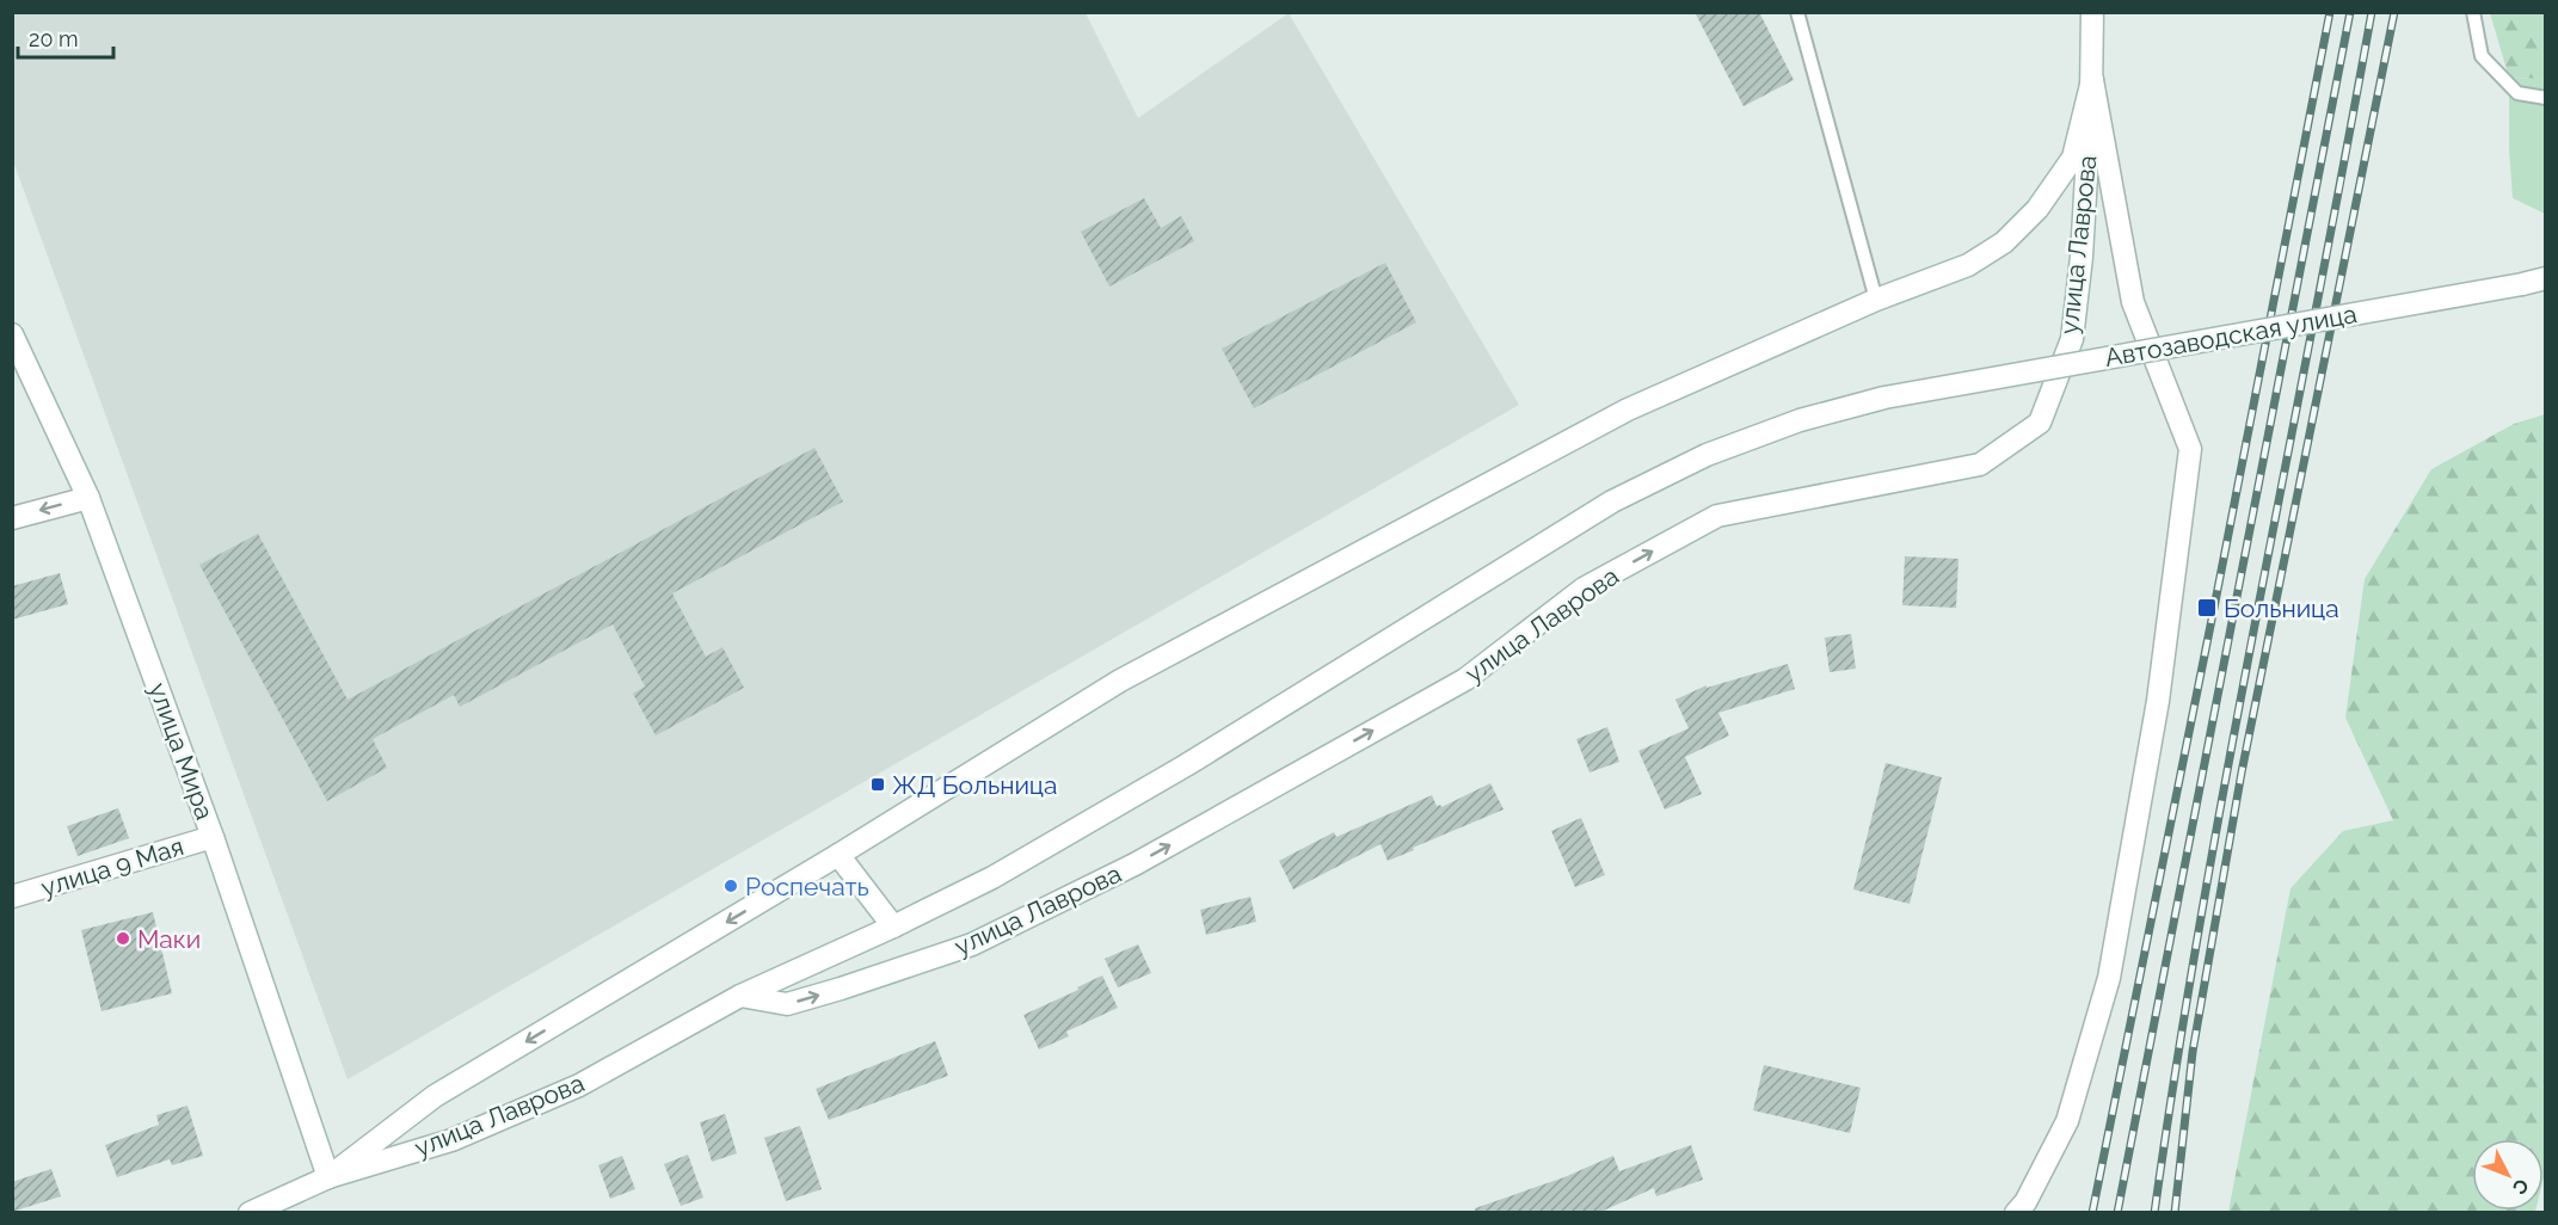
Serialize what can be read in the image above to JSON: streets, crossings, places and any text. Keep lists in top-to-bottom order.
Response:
{
  "streets": {
    "main road": [
      "улица Лаврова",
      "Автозаводская улица",
      "улица Мира",
      "улица 9 Мая"
    ]
  },
  "crossings": [
    ["улица Лаврова", "Автозаводская улица"],
    ["улица Лаврова", "улица Мира"],
    ["улица Мира", "улица 9 Мая"]
  ],
  "places": {
    "transit": ["Больница", "ЖД Больница"],
    "other": ["Роспечать", "Маки"]
  },
  "scale_bar": "20 m",
  "north": "bottom right"
}
